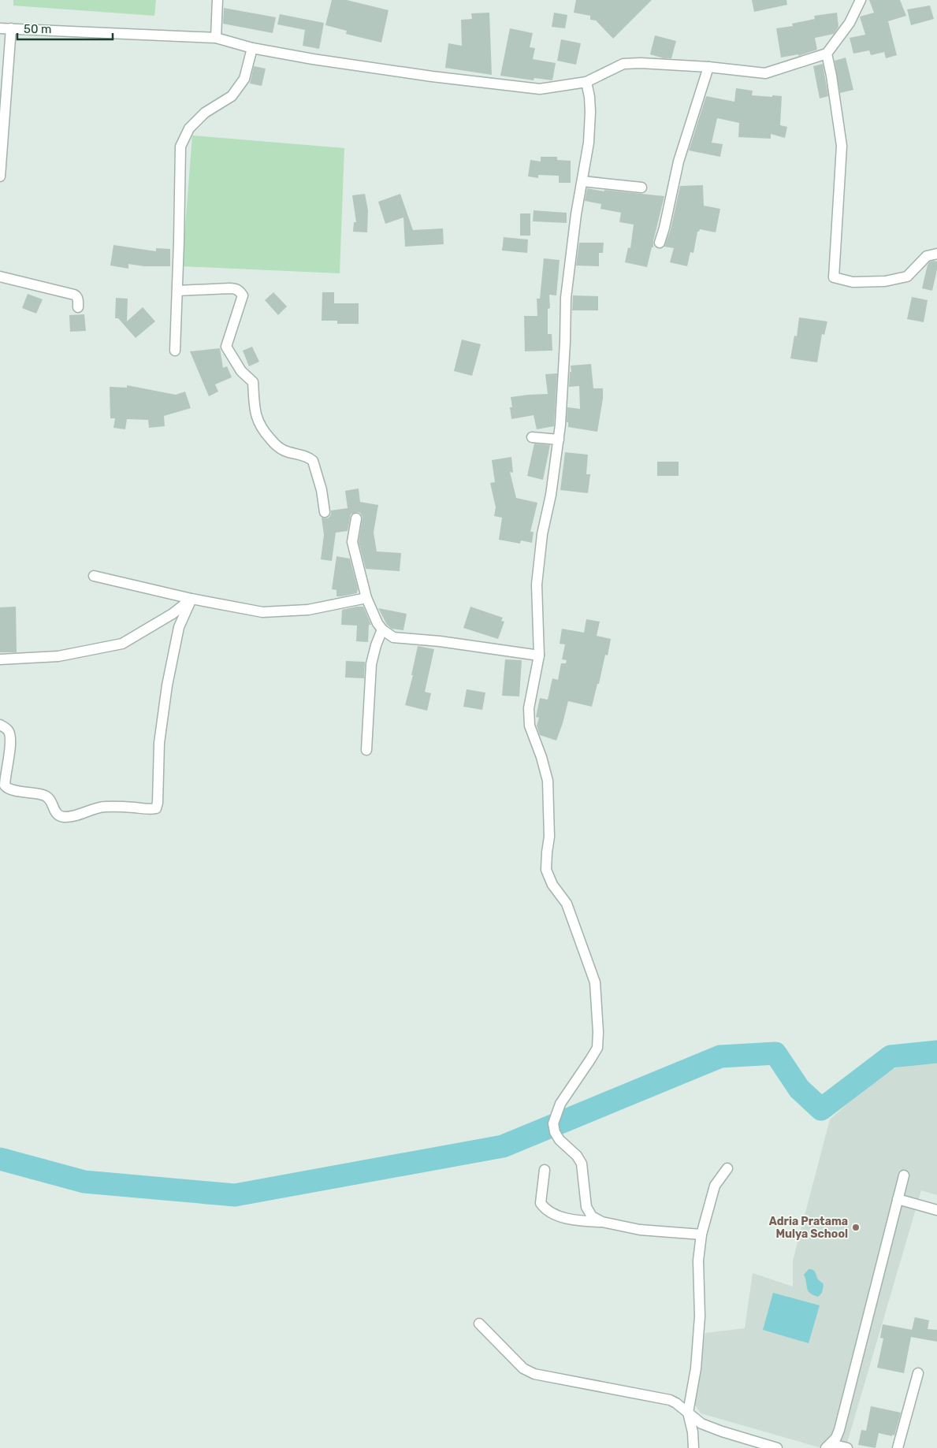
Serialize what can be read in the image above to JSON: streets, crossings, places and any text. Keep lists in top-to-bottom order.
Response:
{
  "places": ["Adria Pratama Mulya School"],
  "scale_bar": "50 m"
}
